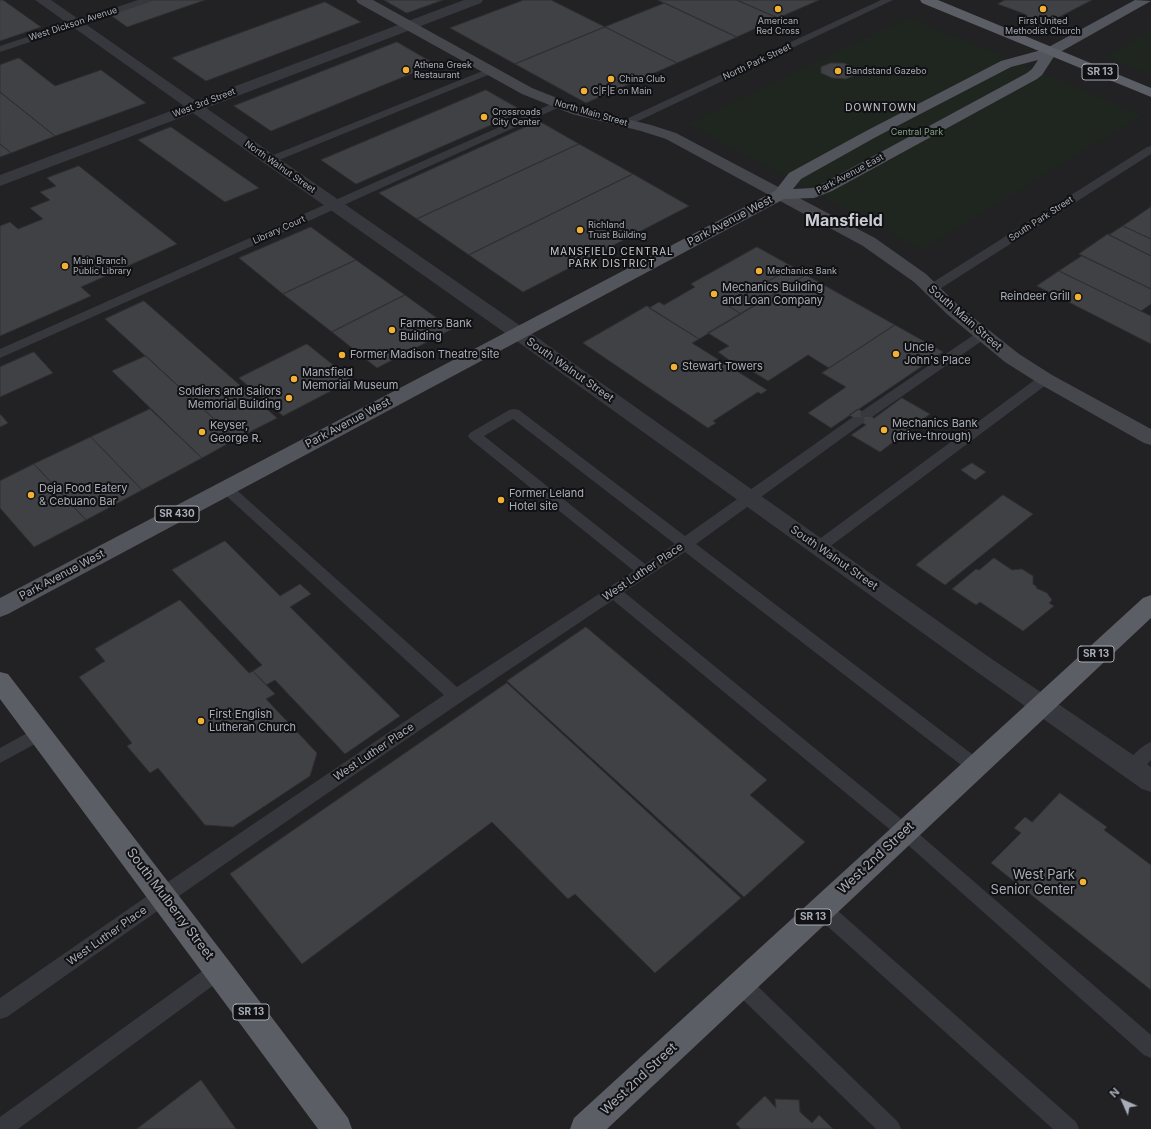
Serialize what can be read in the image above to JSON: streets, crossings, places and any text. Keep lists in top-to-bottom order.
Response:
{
  "streets": {
    "highway": ["SR 13", "West 2nd Street", "South Mulberry Street"],
    "main road": [
      "North Main Street",
      "Park Avenue East",
      "Park Avenue West",
      "South Main Street",
      "SR 430"
    ],
    "street": ["West 3rd Street", "North Walnut Street", "South Walnut Street"],
    "lane": [
      "West Dickson Avenue",
      "North Park Street",
      "South Park Street",
      "Library Court",
      "West Luther Place"
    ]
  },
  "crossings": [
    ["West Dickson Avenue", "North Walnut Street"],
    ["North Park Street", "North Main Street"],
    ["SR 13", "Park Avenue East"],
    ["West 3rd Street", "North Main Street"],
    ["West 3rd Street", "North Walnut Street"],
    ["North Main Street", "Park Avenue East"],
    ["North Main Street", "Park Avenue West"],
    ["North Main Street", "Library Court"],
    ["North Main Street", "South Main Street"],
    ["North Walnut Street", "Park Avenue West"],
    ["North Walnut Street", "Library Court"],
    ["North Walnut Street", "South Walnut Street"],
    ["Park Avenue East", "Park Avenue West"],
    ["Park Avenue East", "South Main Street"],
    ["South Park Street", "South Main Street"],
    ["Park Avenue West", "South Main Street"],
    ["Park Avenue West", "South Walnut Street"],
    ["South Main Street", "West Luther Place"],
    ["South Walnut Street", "West Luther Place"],
    ["South Walnut Street", "West 2nd Street"],
    ["West Luther Place", "South Mulberry Street"]
  ],
  "districts": ["DOWNTOWN", "Mansfield", "MANSFIELD CENTRAL PARK DISTRICT"],
  "parks": ["Central Park"],
  "places": [
    "American Red Cross",
    "First United Methodist Church",
    "Athena Greek Restaurant",
    "Bandstand Gazebo",
    "China Club",
    "C|F|E on Main",
    "Crossroads City Center",
    "Richland Trust Building",
    "Main Branch Public Library",
    "Mechanics Bank",
    "Mechanics Building and Loan Company",
    "Reindeer Grill",
    "Farmers Bank Building",
    "Uncle John's Place",
    "Former Madison Theatre site",
    "Stewart Towers",
    "Mansfield Memorial Museum",
    "Soldiers and Sailors Memorial Building",
    "Mechanics Bank (drive-through)",
    "Keyser, George R.",
    "Deja Food Eatery & Cebuano Bar",
    "Former Leland Hotel site",
    "First English Lutheran Church",
    "West Park Senior Center"
  ],
  "north": "top left"
}
